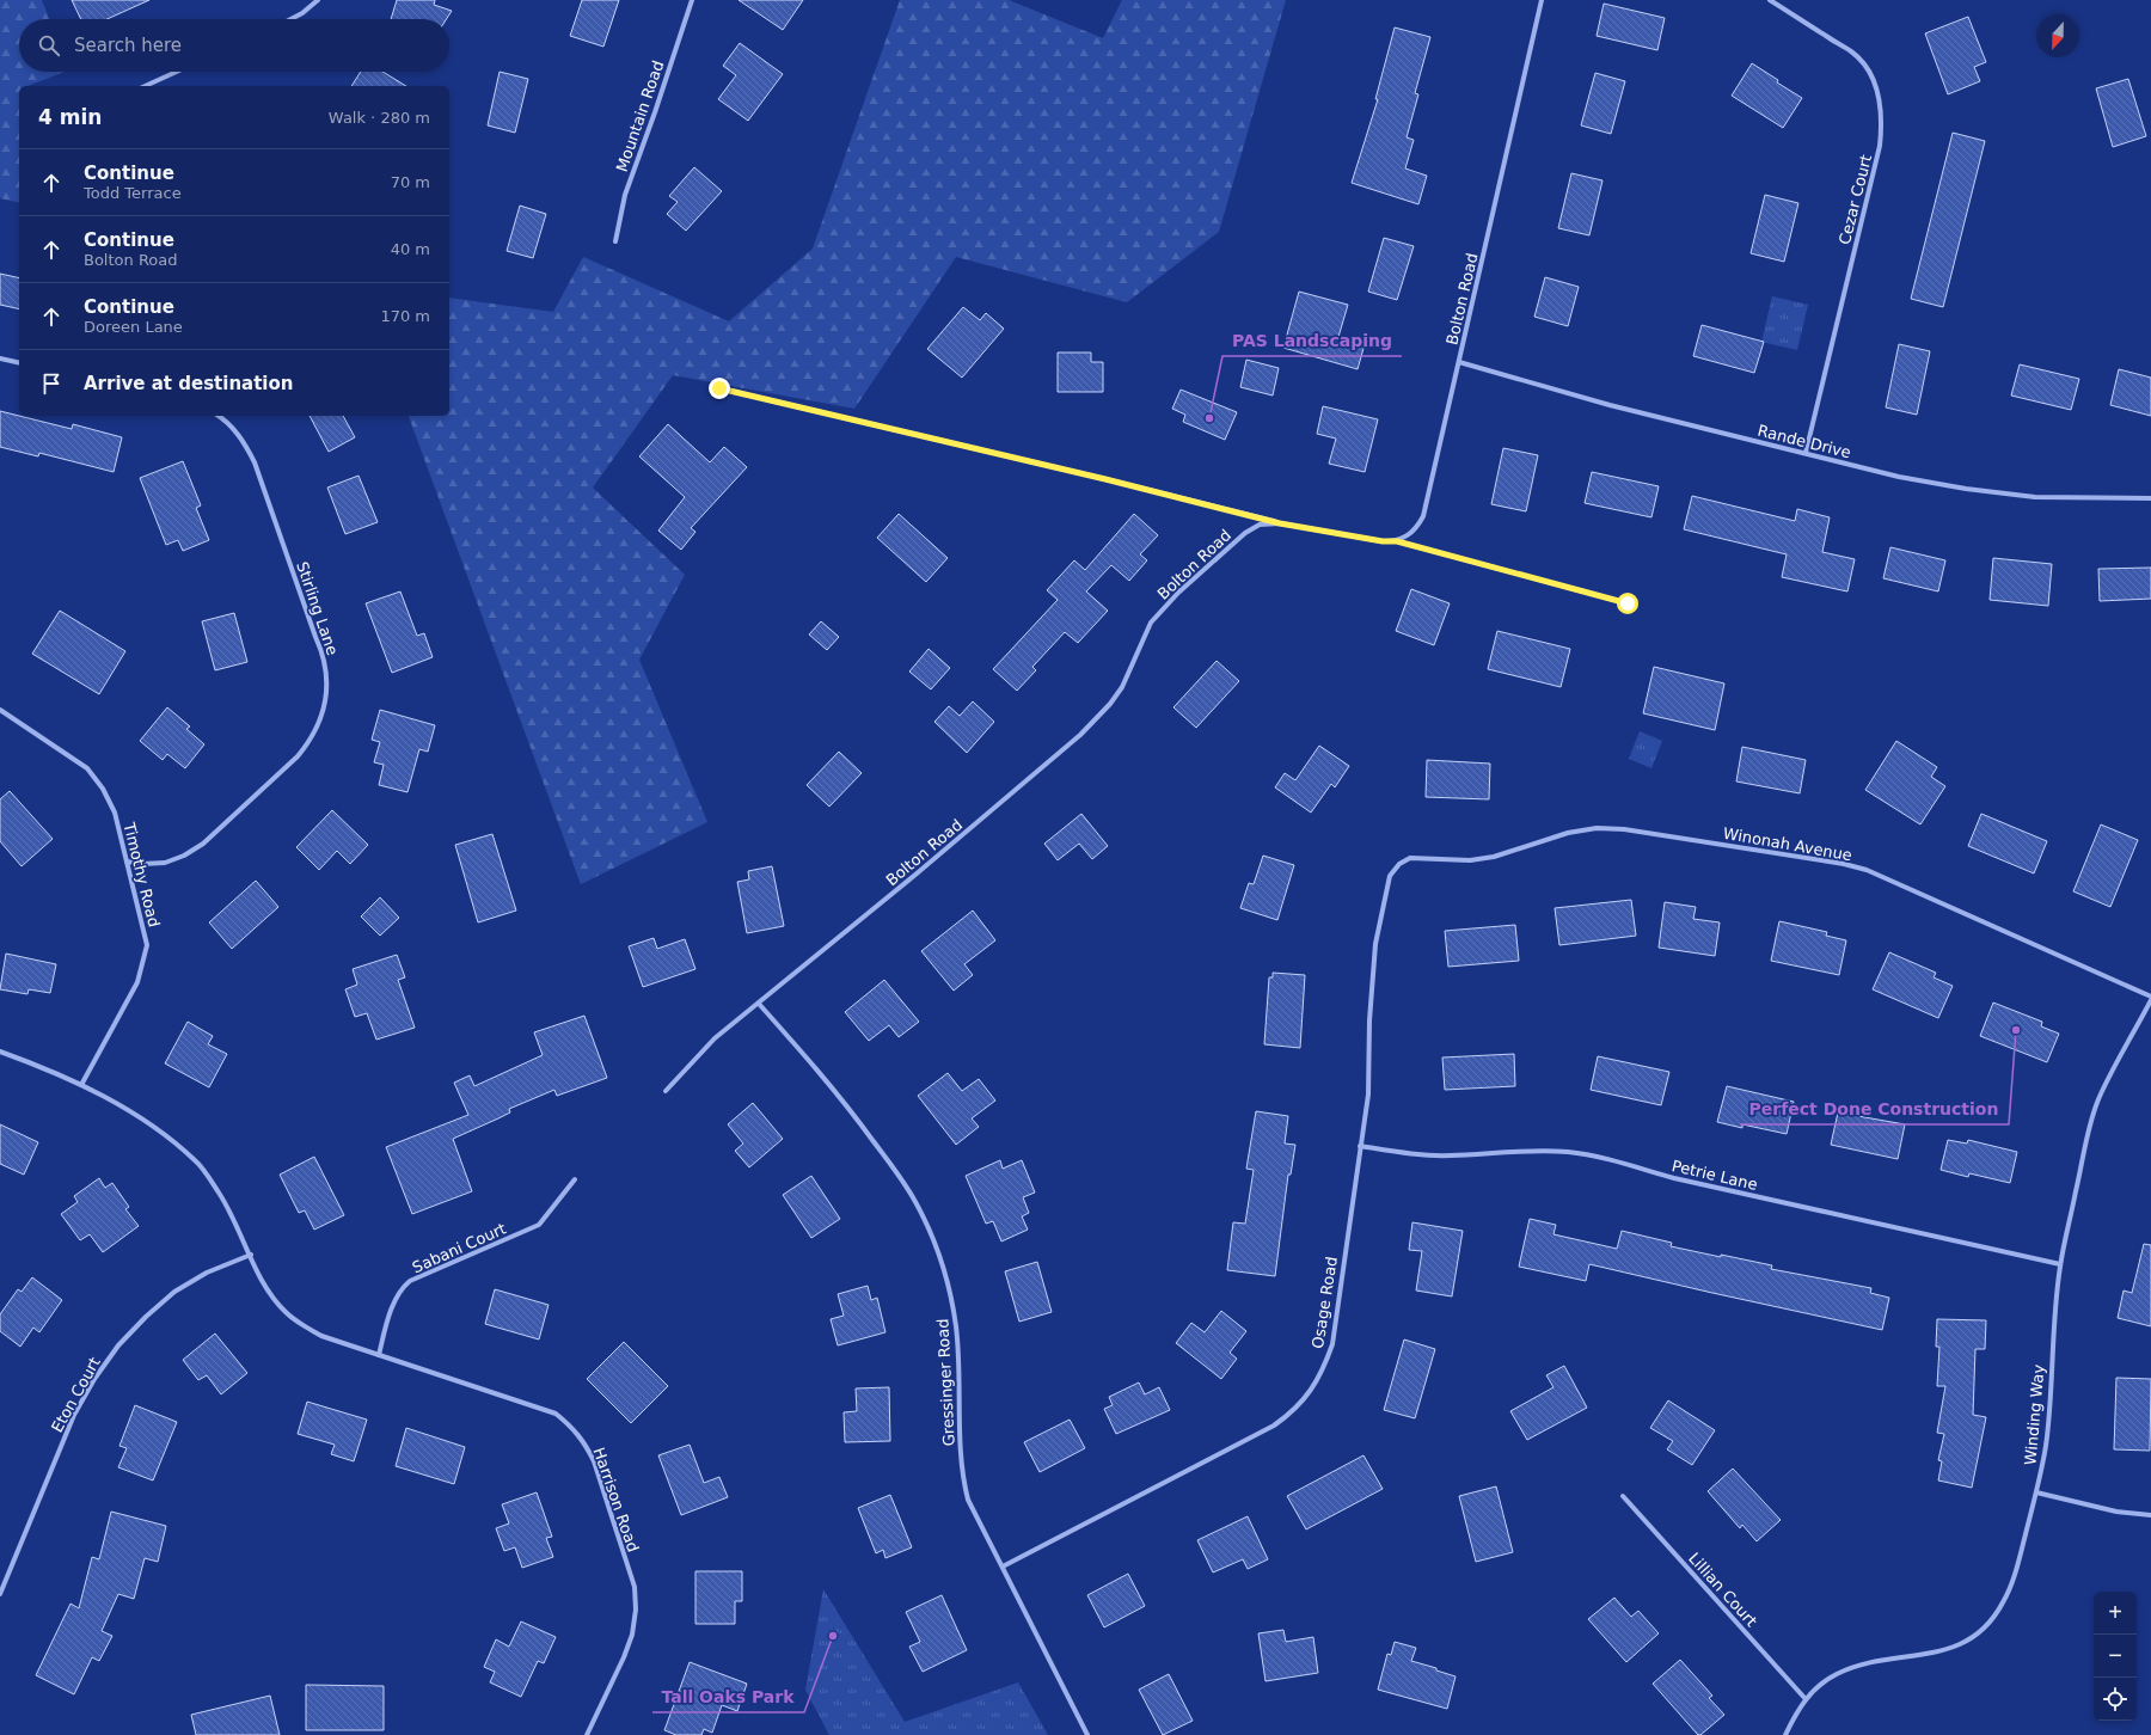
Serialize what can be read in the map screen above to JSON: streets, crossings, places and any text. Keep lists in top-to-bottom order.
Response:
{
  "streets": {
    "street": [
      "Mountain Road",
      "Cezar Court",
      "Bolton Road",
      "Rande Drive",
      "Stirling Lane",
      "Winonah Avenue",
      "Timothy Road",
      "Petrie Lane",
      "Sabani Court",
      "Osage Road",
      "Gressinger Road",
      "Eton Court",
      "Winding Way",
      "Harrison Road",
      "Lillian Court"
    ]
  },
  "crossings": [
    ["Cezar Court", "Rande Drive"],
    ["Bolton Road", "Rande Drive"],
    ["Bolton Road", "Gressinger Road"],
    ["Stirling Lane", "Timothy Road"],
    ["Winonah Avenue", "Osage Road"],
    ["Petrie Lane", "Osage Road"],
    ["Petrie Lane", "Winding Way"],
    ["Sabani Court", "Harrison Road"],
    ["Osage Road", "Gressinger Road"],
    ["Eton Court", "Harrison Road"],
    ["Winding Way", "Lillian Court"]
  ],
  "places": ["PAS Landscaping", "Perfect Done Construction", "Tall Oaks Park"],
  "north": "bottom",
  "page": {
    "search": "Search here",
    "heading": ["4 min", "Walk · 280 m"],
    "list": [
      ["Continue", "Todd Terrace", "70 m"],
      ["Continue", "Bolton Road", "40 m"],
      ["Continue", "Doreen Lane", "170 m"],
      "Arrive at destination"
    ],
    "map_buttons": ["+", "−"]
  }
}
